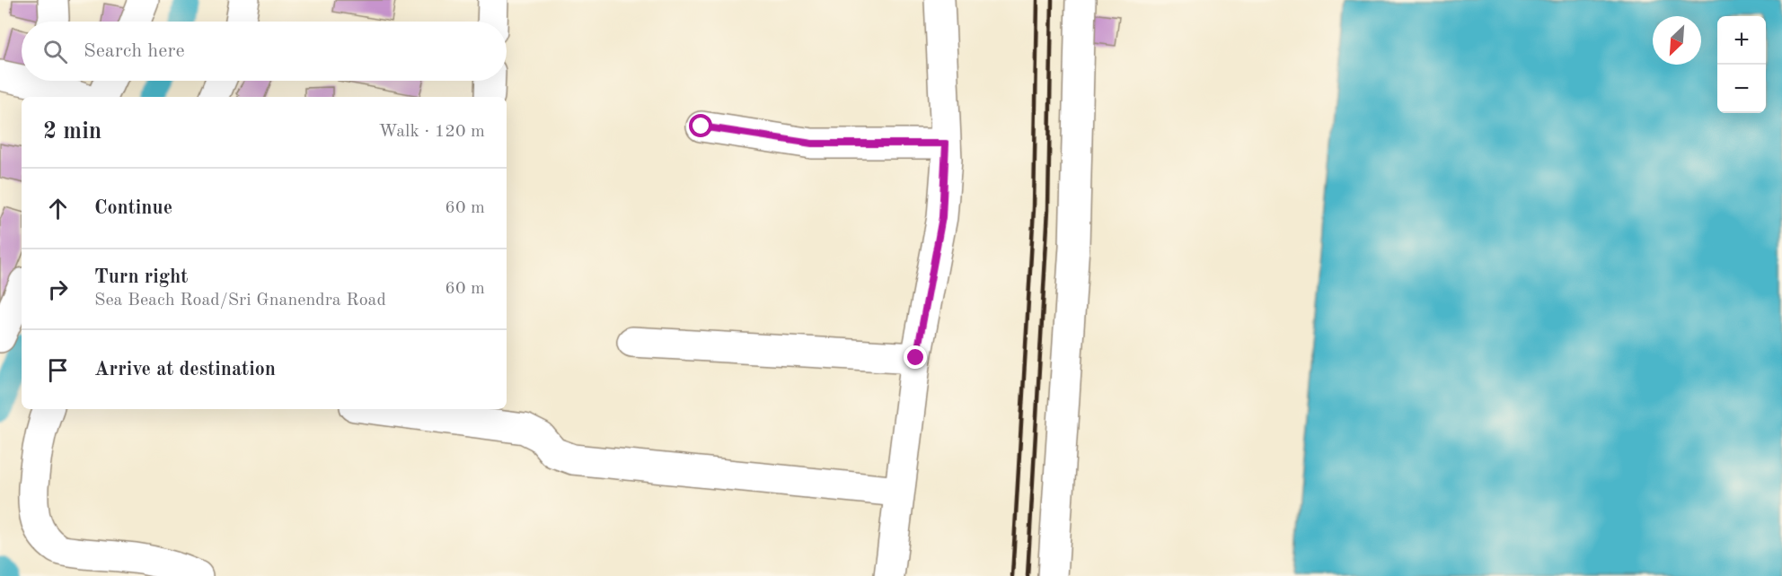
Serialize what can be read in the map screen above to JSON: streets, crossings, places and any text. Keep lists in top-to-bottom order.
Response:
{
  "north": "bottom left",
  "page": {
    "map_buttons": ["+", "−"],
    "search": "Search here",
    "heading": ["2 min", "Walk · 120 m"],
    "list": [
      ["Continue", "60 m"],
      ["Turn right", "Sea Beach Road/Sri Gnanendra Road", "60 m"],
      "Arrive at destination"
    ]
  }
}
